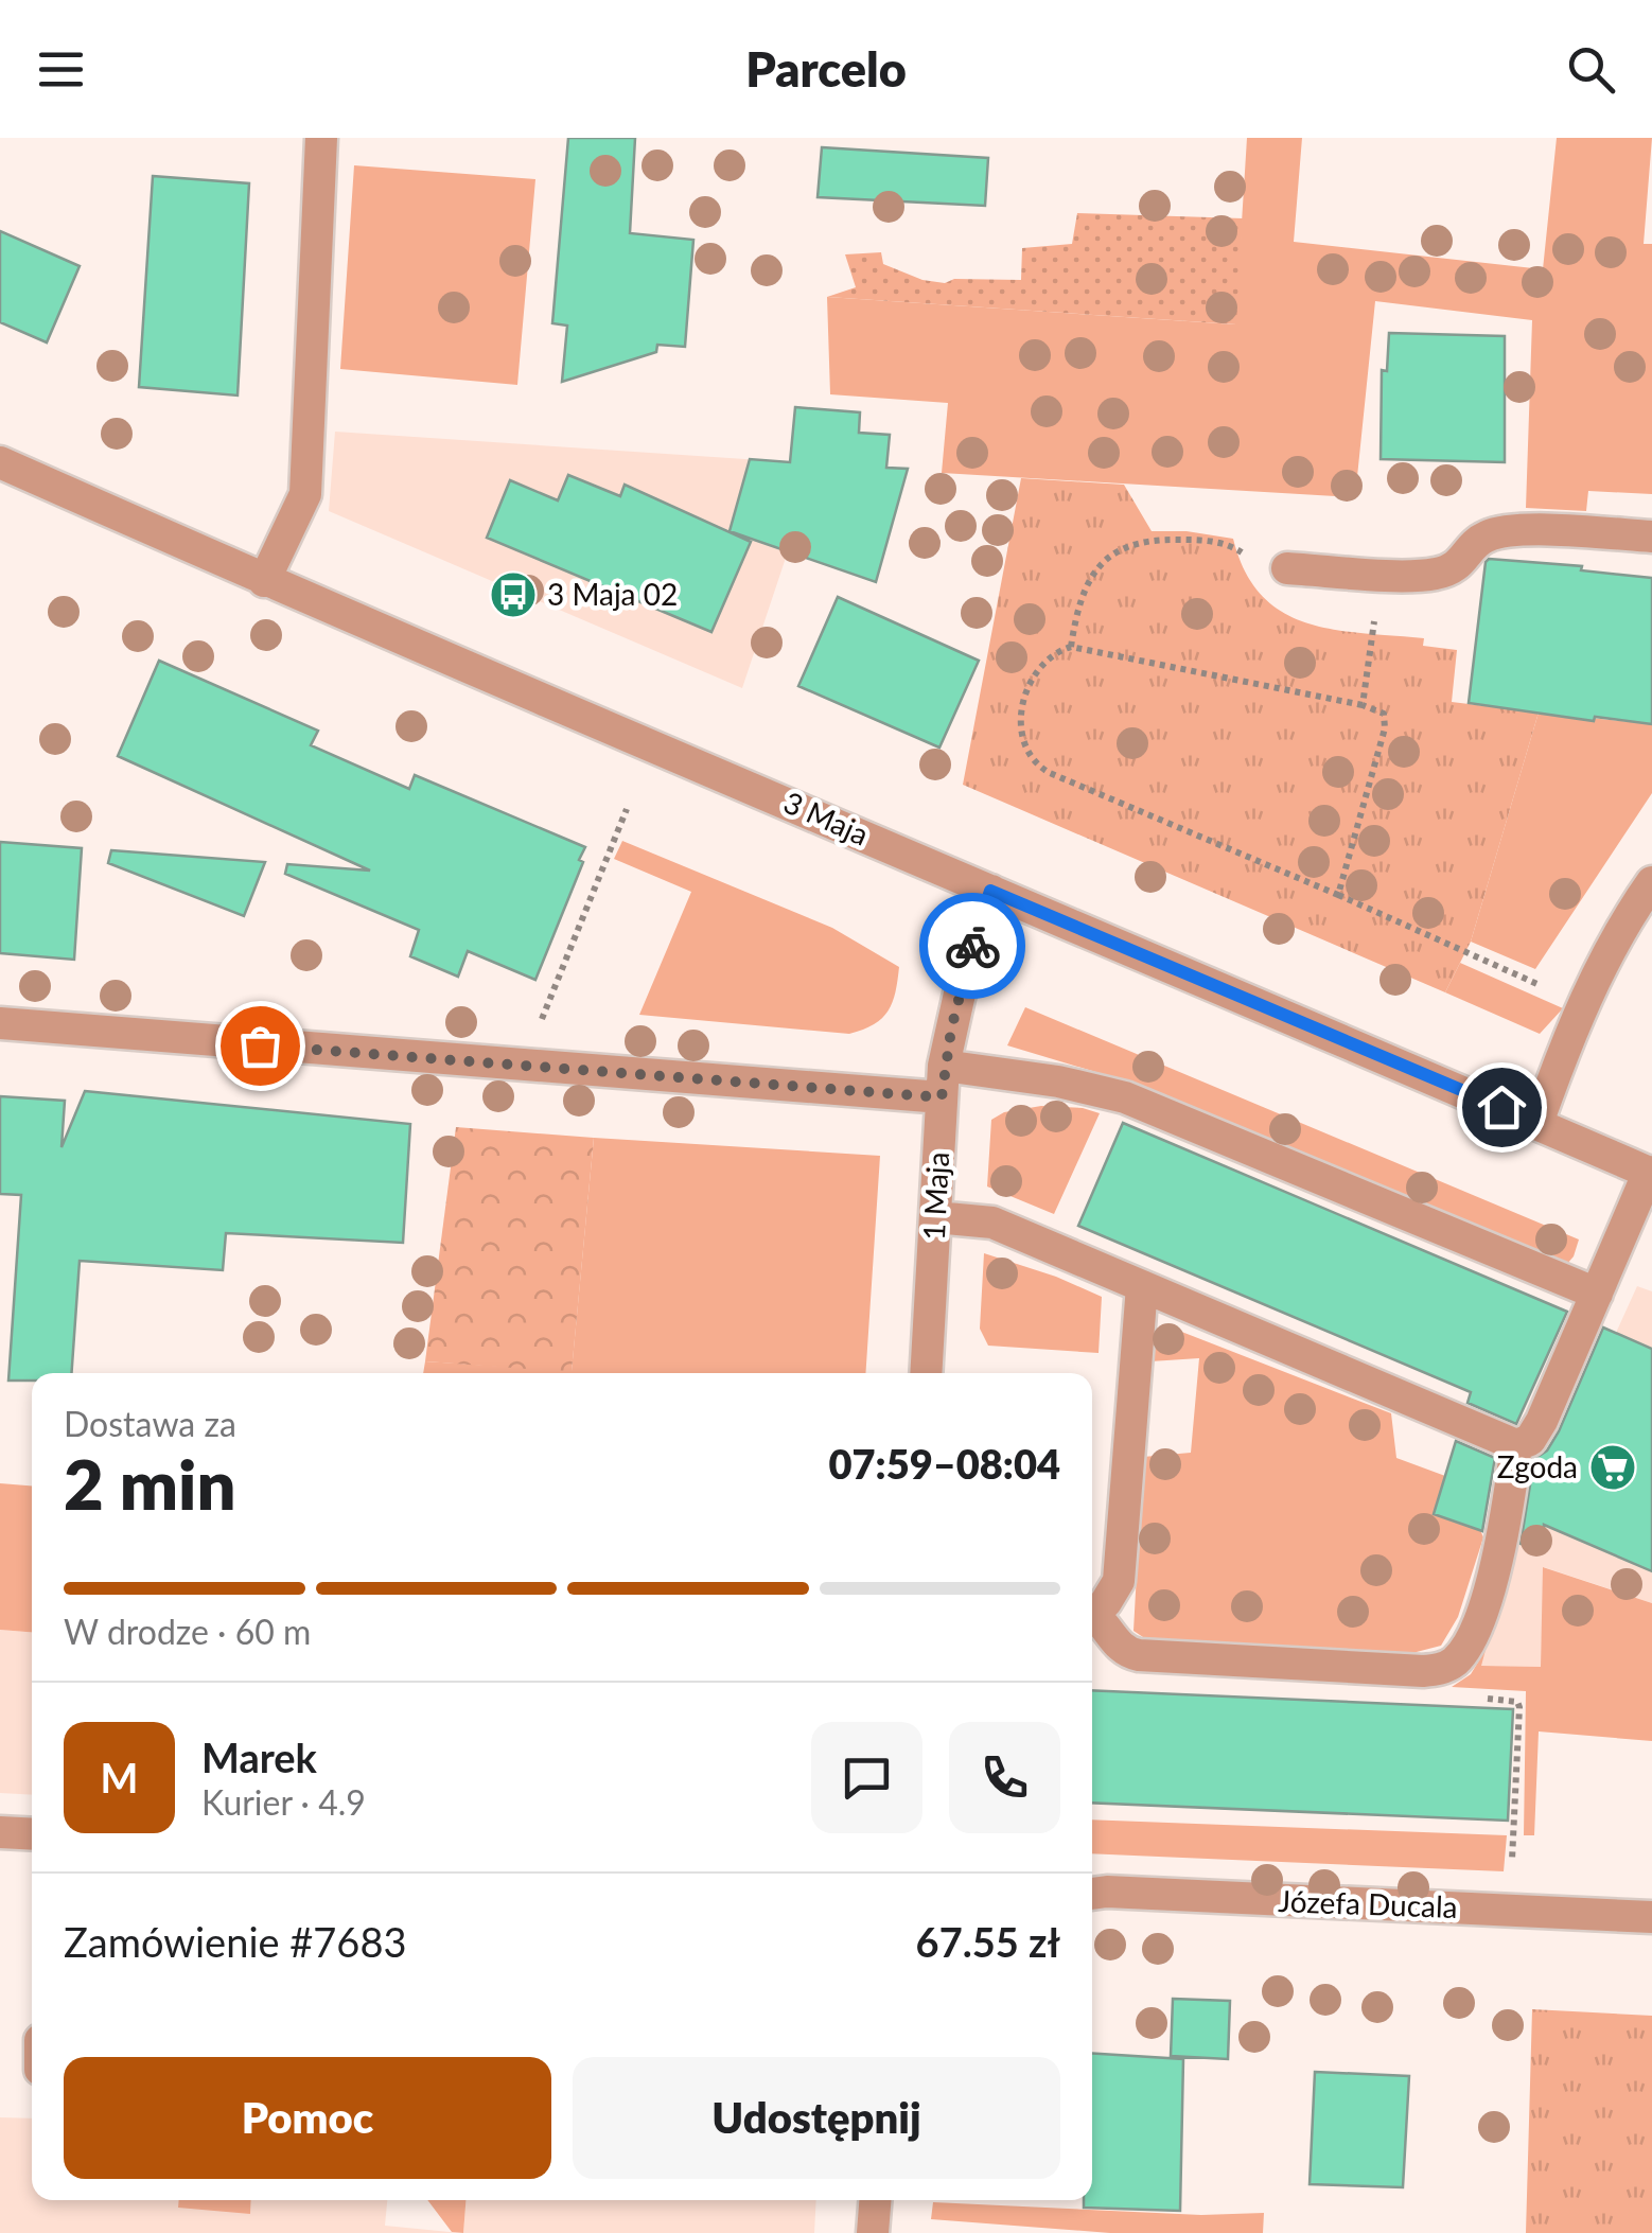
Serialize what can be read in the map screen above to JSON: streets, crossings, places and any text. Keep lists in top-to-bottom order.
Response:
{
  "streets": {
    "street": ["3 Maja", "1 Maja", "Józefa Ducala"]
  },
  "crossings": [
    ["3 Maja", "1 Maja"]
  ],
  "places": {
    "bus stop": ["3 Maja 02"],
    "supermarket": ["Zgoda"]
  },
  "page": {
    "header": "Parcelo",
    "heading": ["2 min", "Dostawa za", "07:59–08:04"],
    "panel": [
      "Marek",
      "Kurier · 4.9",
      "Zamówienie #7683",
      "67.55 zł"
    ],
    "bar": "W drodze · 60 m",
    "round": "M",
    "buttons": ["Pomoc", "Udostępnij"]
  }
}
